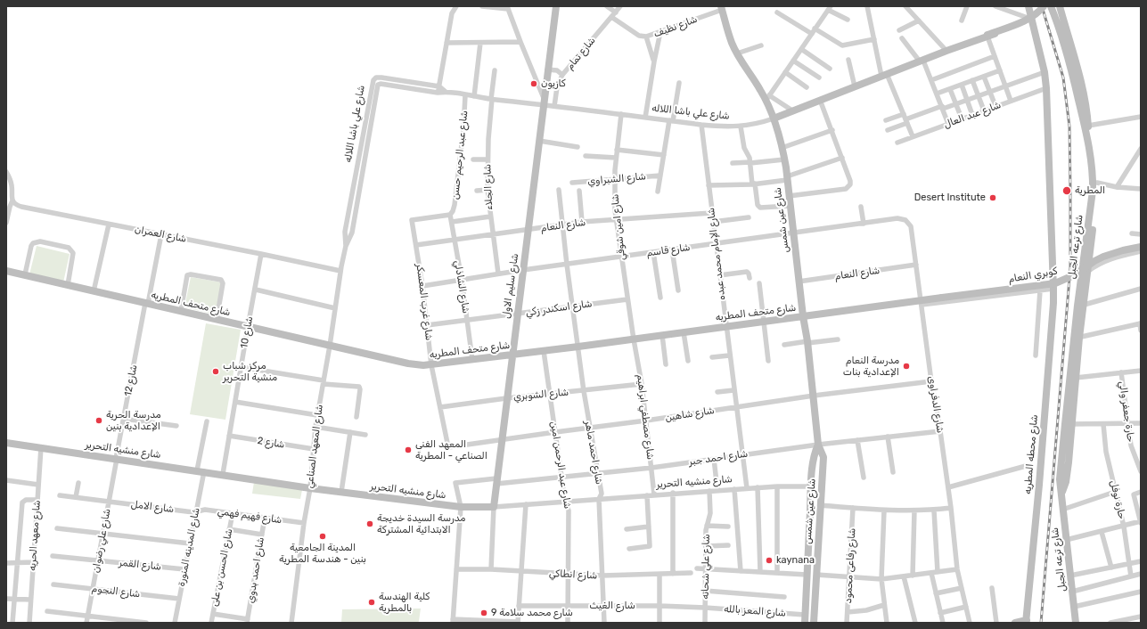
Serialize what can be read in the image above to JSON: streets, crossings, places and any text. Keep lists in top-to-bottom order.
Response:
{
  "streets": {
    "street": [
      "شارع نظيف",
      "شارع تمام",
      "شارع علي باشا اللاله",
      "شارع عبد العال",
      "شارع عبد الرحيم حسن",
      "شارع الشبراوي",
      "شارع الجلاء",
      "شارع عين شمس",
      "شارع النعام",
      "شارع امين شوقي",
      "شارع العمران",
      "شارع ترعه الجبل",
      "شارع قاسم",
      "شارع الإمام محمد عبده",
      "كوبري النعام",
      "شارع سليم الاول",
      "شارع الشاذلي",
      "شارع غرب المعسكر",
      "شارع متحف المطريه",
      "شارع اسكندر زكي",
      "شارع 10",
      "شارع 12",
      "شارع الشوبري",
      "شارع الدفراوى",
      "حارة جعفر والي",
      "شارع شاهين",
      "شارع مصطفي ابراهيم",
      "شارع 2",
      "شارع المعهد الصناعي",
      "شارع منشيه التحرير",
      "شارع احمد ماهر",
      "شارع محطه المطريه",
      "شارع احمد جبر",
      "شارع عبد الرحمن امين",
      "حارة نوفل",
      "شارع الامل",
      "شارع فهيم فهمي",
      "شارع معهد الحريه",
      "شارع علي رضوان",
      "شارع المدينه المنورة",
      "شارع القمر",
      "شارع رفاعى محمود",
      "شارع علي شحاته",
      "شارع الحسن بن على",
      "شارع احمد بدوي",
      "شارع انطاكي",
      "شارع النجوم",
      "شارع الغيث",
      "شارع المعز بالله"
    ]
  },
  "crossings": [
    ["شارع نظيف", "شارع تمام"],
    ["شارع نظيف", "شارع عين شمس"],
    ["شارع تمام", "شارع علي باشا اللاله"],
    ["شارع علي باشا اللاله", "شارع عبد الرحيم حسن"],
    ["شارع علي باشا اللاله", "شارع الجلاء"],
    ["شارع علي باشا اللاله", "شارع عين شمس"],
    ["شارع علي باشا اللاله", "شارع امين شوقي"],
    ["شارع علي باشا اللاله", "شارع العمران"],
    ["شارع علي باشا اللاله", "شارع الإمام محمد عبده"],
    ["شارع علي باشا اللاله", "شارع سليم الاول"],
    ["شارع علي باشا اللاله", "شارع المعهد الصناعي"],
    ["شارع علي باشا اللاله", "شارع محطه المطريه"],
    ["شارع عبد العال", "شارع محطه المطريه"],
    ["شارع عبد الرحيم حسن", "شارع الشاذلي"],
    ["شارع عبد الرحيم حسن", "شارع غرب المعسكر"],
    ["شارع الشبراوي", "شارع امين شوقي"],
    ["شارع الجلاء", "شارع النعام"],
    ["شارع الجلاء", "شارع قاسم"],
    ["شارع عين شمس", "شارع النعام"],
    ["شارع عين شمس", "شارع قاسم"],
    ["شارع عين شمس", "شارع متحف المطريه"],
    ["شارع عين شمس", "شارع شاهين"],
    ["شارع عين شمس", "شارع منشيه التحرير"],
    ["شارع عين شمس", "شارع احمد جبر"],
    ["شارع عين شمس", "شارع المعز بالله"],
    ["شارع النعام", "شارع امين شوقي"],
    ["شارع النعام", "شارع الإمام محمد عبده"],
    ["شارع النعام", "شارع سليم الاول"],
    ["شارع النعام", "شارع الشاذلي"],
    ["شارع النعام", "شارع غرب المعسكر"],
    ["شارع النعام", "شارع الدفراوى"],
    ["شارع النعام", "شارع احمد ماهر"],
    ["شارع امين شوقي", "شارع قاسم"],
    ["شارع امين شوقي", "شارع متحف المطريه"],
    ["شارع امين شوقي", "شارع اسكندر زكي"],
    ["شارع امين شوقي", "شارع مصطفي ابراهيم"],
    ["شارع العمران", "شارع 10"],
    ["شارع العمران", "شارع 12"],
    ["شارع العمران", "شارع المعهد الصناعي"],
    ["شارع قاسم", "شارع الإمام محمد عبده"],
    ["شارع قاسم", "شارع سليم الاول"],
    ["شارع قاسم", "شارع الشاذلي"],
    ["شارع قاسم", "شارع غرب المعسكر"],
    ["شارع قاسم", "شارع الدفراوى"],
    ["شارع قاسم", "شارع احمد ماهر"],
    ["شارع الإمام محمد عبده", "شارع متحف المطريه"],
    ["شارع الإمام محمد عبده", "شارع شاهين"],
    ["شارع الإمام محمد عبده", "شارع منشيه التحرير"],
    ["شارع الإمام محمد عبده", "شارع احمد جبر"],
    ["كوبري النعام", "شارع متحف المطريه"],
    ["شارع سليم الاول", "شارع متحف المطريه"],
    ["شارع سليم الاول", "شارع اسكندر زكي"],
    ["شارع سليم الاول", "شارع الشوبري"],
    ["شارع سليم الاول", "شارع شاهين"],
    ["شارع سليم الاول", "شارع منشيه التحرير"],
    ["شارع سليم الاول", "شارع احمد جبر"],
    ["شارع سليم الاول", "شارع انطاكي"],
    ["شارع الشاذلي", "شارع غرب المعسكر"],
    ["شارع الشاذلي", "شارع متحف المطريه"],
    ["شارع الشاذلي", "شارع اسكندر زكي"],
    ["شارع غرب المعسكر", "شارع متحف المطريه"],
    ["شارع غرب المعسكر", "شارع اسكندر زكي"],
    ["شارع غرب المعسكر", "شارع الشوبري"],
    ["شارع غرب المعسكر", "شارع شاهين"],
    ["شارع متحف المطريه", "شارع 10"],
    ["شارع متحف المطريه", "شارع 12"],
    ["شارع متحف المطريه", "شارع الدفراوى"],
    ["شارع متحف المطريه", "شارع مصطفي ابراهيم"],
    ["شارع متحف المطريه", "شارع المعهد الصناعي"],
    ["شارع متحف المطريه", "شارع احمد ماهر"],
    ["شارع متحف المطريه", "شارع محطه المطريه"],
    ["شارع متحف المطريه", "شارع عبد الرحمن امين"],
    ["شارع اسكندر زكي", "شارع احمد ماهر"],
    ["شارع 10", "شارع 2"],
    ["شارع 10", "شارع منشيه التحرير"],
    ["شارع 12", "شارع منشيه التحرير"],
    ["شارع 12", "شارع علي رضوان"],
    ["شارع الشوبري", "شارع مصطفي ابراهيم"],
    ["شارع الشوبري", "شارع احمد ماهر"],
    ["شارع الشوبري", "شارع عبد الرحمن امين"],
    ["شارع الدفراوى", "شارع شاهين"],
    ["شارع الدفراوى", "شارع احمد جبر"],
    ["شارع شاهين", "شارع مصطفي ابراهيم"],
    ["شارع شاهين", "شارع احمد ماهر"],
    ["شارع شاهين", "شارع عبد الرحمن امين"],
    ["شارع مصطفي ابراهيم", "شارع منشيه التحرير"],
    ["شارع مصطفي ابراهيم", "شارع احمد جبر"],
    ["شارع 2", "شارع المعهد الصناعي"],
    ["شارع المعهد الصناعي", "شارع منشيه التحرير"],
    ["شارع المعهد الصناعي", "شارع فهيم فهمي"],
    ["شارع منشيه التحرير", "شارع احمد ماهر"],
    ["شارع منشيه التحرير", "شارع احمد جبر"],
    ["شارع منشيه التحرير", "شارع عبد الرحمن امين"],
    ["شارع منشيه التحرير", "شارع معهد الحريه"],
    ["شارع منشيه التحرير", "شارع علي رضوان"],
    ["شارع منشيه التحرير", "شارع المدينه المنورة"],
    ["شارع منشيه التحرير", "شارع علي شحاته"],
    ["شارع احمد ماهر", "شارع احمد جبر"],
    ["شارع احمد ماهر", "شارع انطاكي"],
    ["شارع احمد ماهر", "شارع الغيث"],
    ["شارع احمد جبر", "شارع عبد الرحمن امين"],
    ["شارع عبد الرحمن امين", "شارع انطاكي"],
    ["شارع عبد الرحمن امين", "شارع الغيث"],
    ["شارع الامل", "شارع فهيم فهمي"],
    ["شارع الامل", "شارع علي رضوان"],
    ["شارع الامل", "شارع المدينه المنورة"],
    ["شارع فهيم فهمي", "شارع المدينه المنورة"],
    ["شارع فهيم فهمي", "شارع الحسن بن على"],
    ["شارع فهيم فهمي", "شارع احمد بدوي"],
    ["شارع علي رضوان", "شارع القمر"],
    ["شارع علي رضوان", "شارع النجوم"],
    ["شارع المدينه المنورة", "شارع القمر"],
    ["شارع المدينه المنورة", "شارع النجوم"],
    ["شارع علي شحاته", "شارع الغيث"],
    ["شارع علي شحاته", "شارع المعز بالله"],
    ["شارع الغيث", "شارع المعز بالله"]
  ],
  "places": [
    "كازيون",
    "المطرية",
    "Desert Institute",
    "مدرسة النعام الإعدادية بنات",
    "مركز شباب منشية التحرير",
    "مدرسة الحرية الإعدادية بنين",
    "المعهد الفني الصناعي - المطرية",
    "مدرسة السيدة خديجة الابتدائية المشتركة",
    "المدينة الجامعية بنين - هندسة المطرية",
    "kaynana",
    "كلية الهندسة بالمطرية",
    "9 شارع محمد سلامة"
  ]
}
